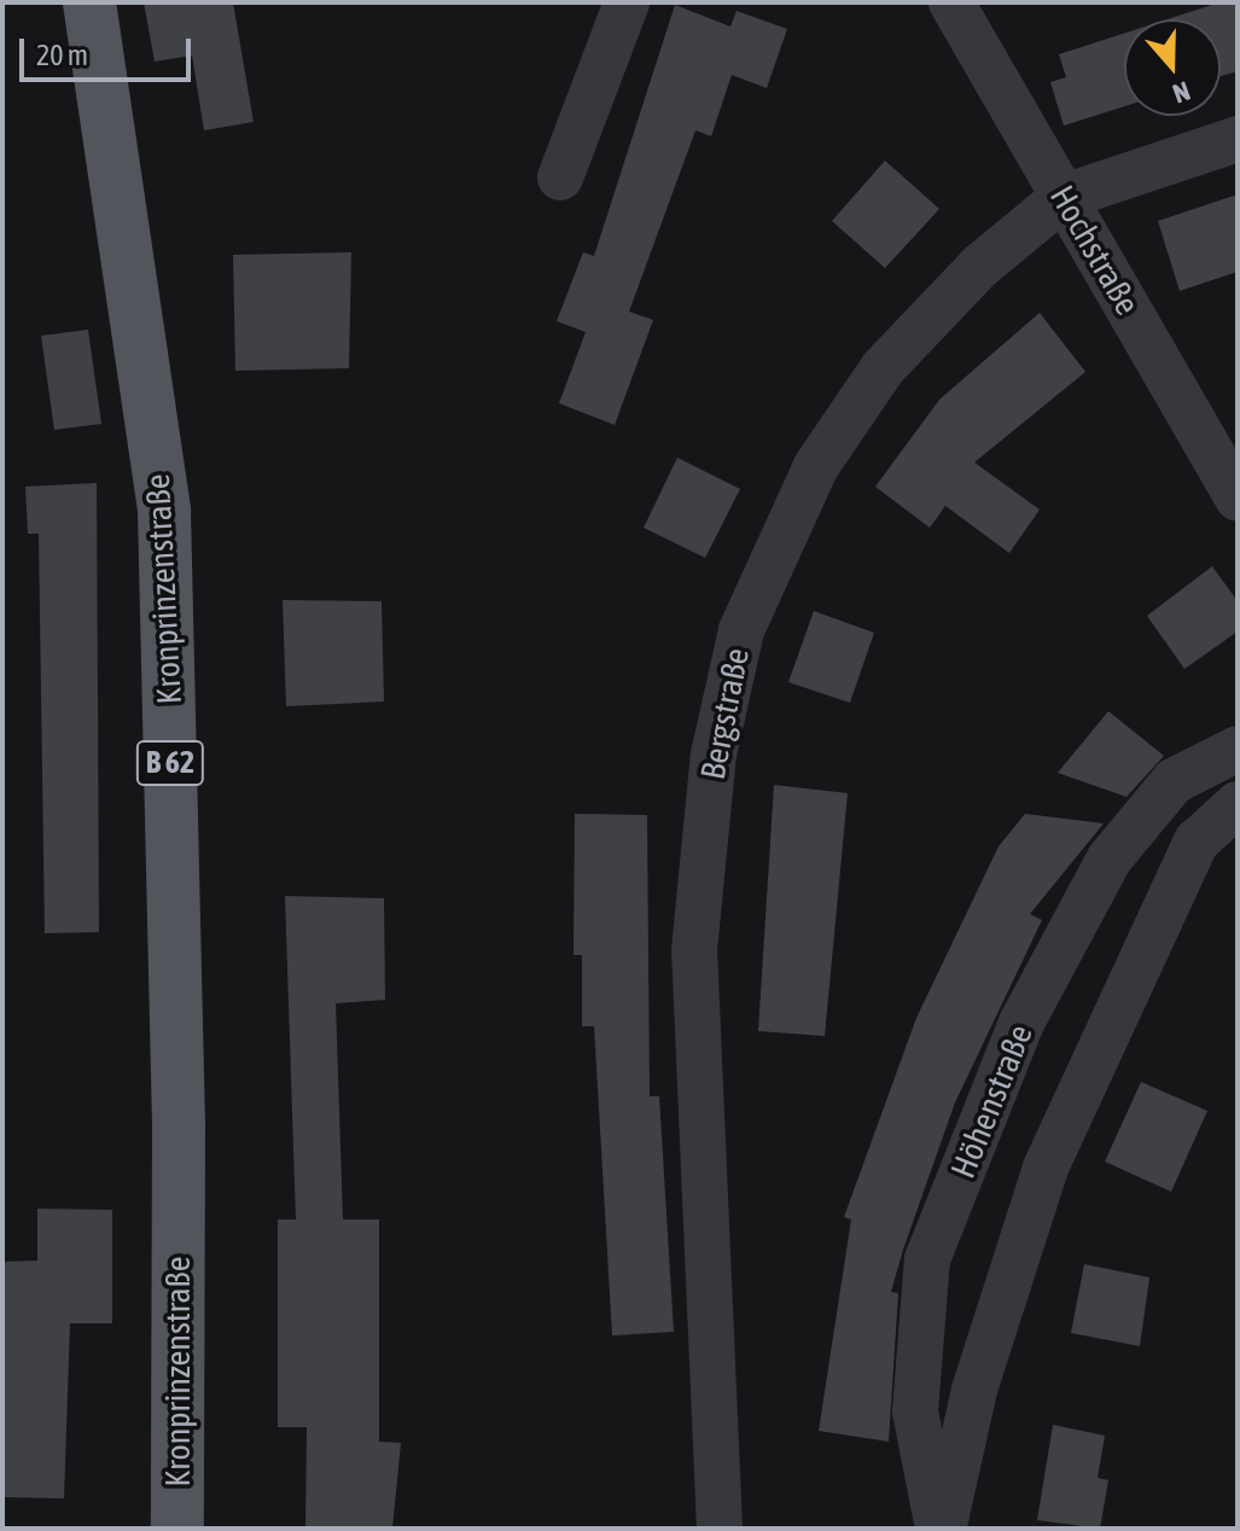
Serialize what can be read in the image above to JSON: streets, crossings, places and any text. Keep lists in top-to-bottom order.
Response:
{
  "streets": {
    "main road": ["Kronprinzenstraße", "B 62"],
    "street": ["Hochstraße", "Bergstraße", "Höhenstraße"]
  },
  "crossings": [
    ["Hochstraße", "Bergstraße"]
  ],
  "scale_bar": "20 m",
  "north": "bottom"
}
